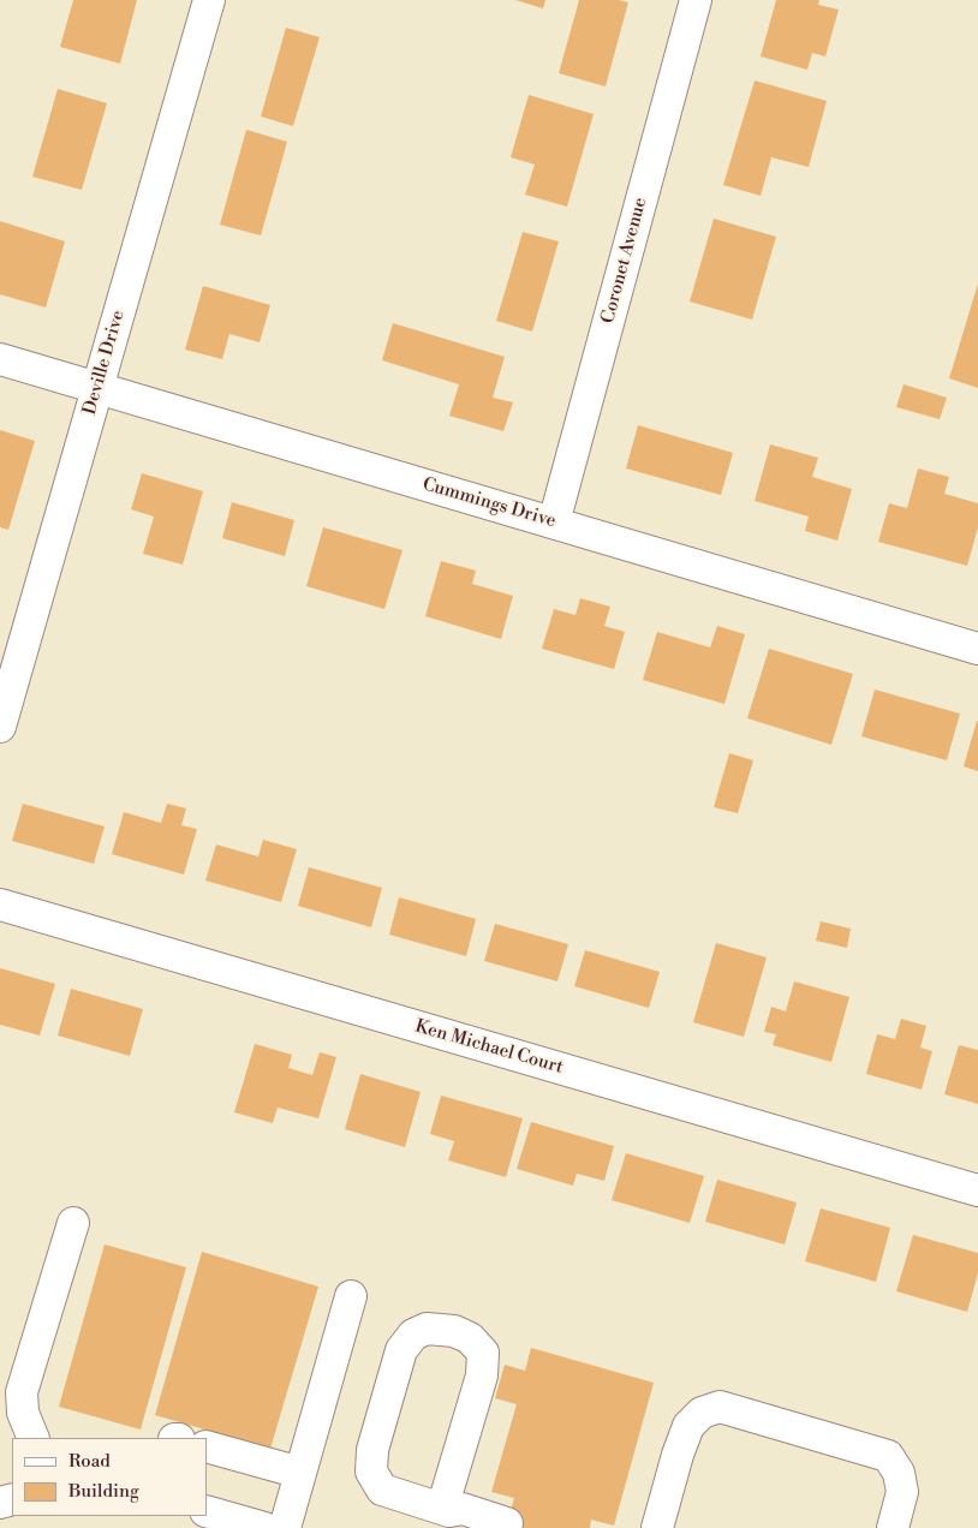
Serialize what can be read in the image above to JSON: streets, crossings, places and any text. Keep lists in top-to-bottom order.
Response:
{
  "streets": {
    "street": [
      "Coronet Avenue",
      "Deville Drive",
      "Cummings Drive",
      "Ken Michael Court"
    ]
  },
  "crossings": [
    ["Coronet Avenue", "Cummings Drive"],
    ["Deville Drive", "Cummings Drive"]
  ],
  "legend": ["Road", "Building"]
}
